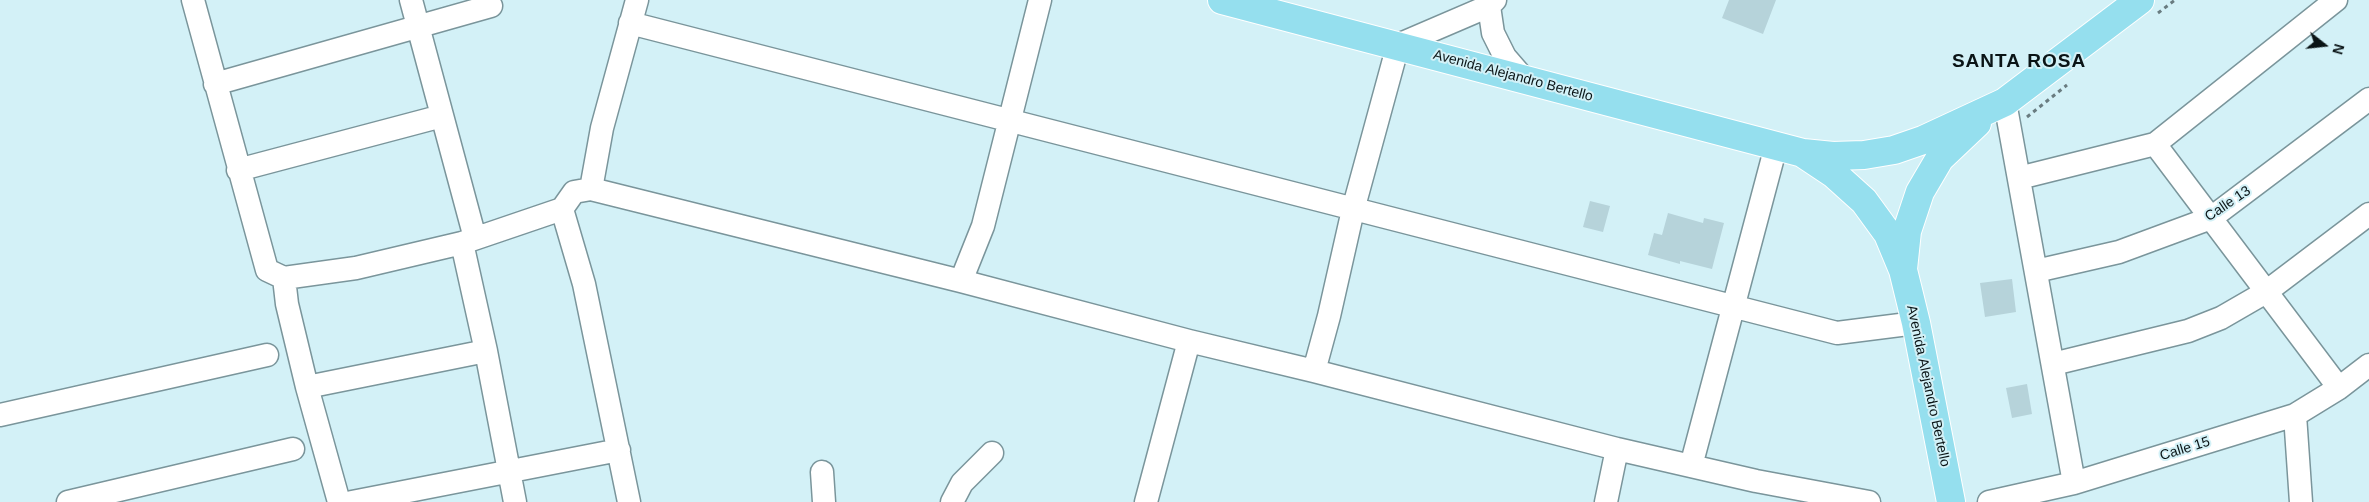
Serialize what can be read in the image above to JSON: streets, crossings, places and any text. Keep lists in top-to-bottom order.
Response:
{
  "streets": {
    "main road": ["Avenida Alejandro Bertello"],
    "street": ["Calle 13", "Calle 15"]
  },
  "districts": ["SANTA ROSA"],
  "north": "right"
}
